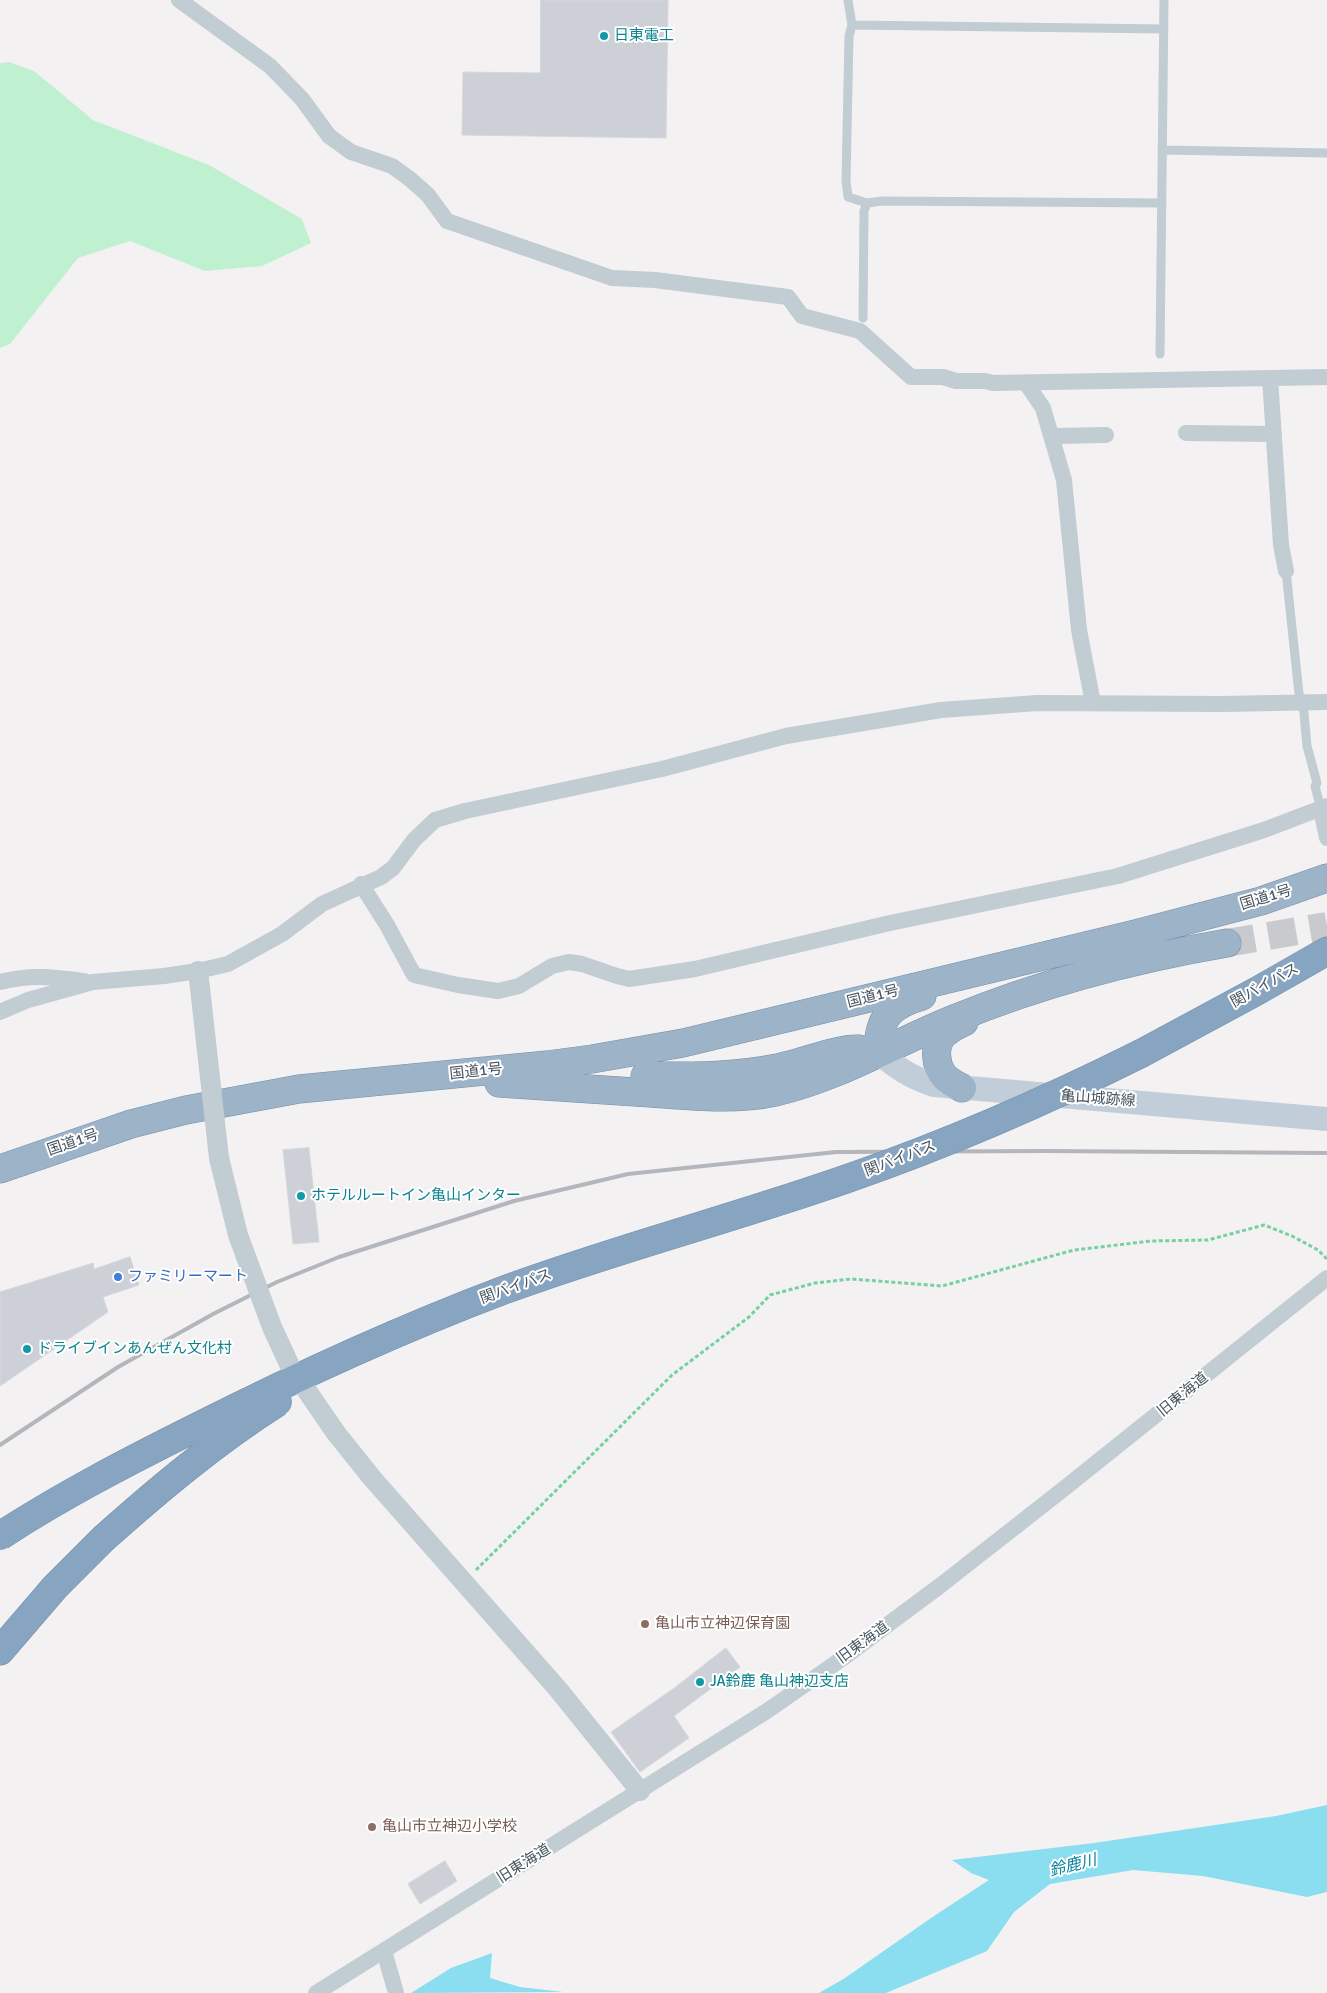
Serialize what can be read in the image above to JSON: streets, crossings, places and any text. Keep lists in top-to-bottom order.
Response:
{
  "streets": {
    "highway": ["国道1号", "関バイパス"],
    "main road": ["亀山城跡線"],
    "street": ["旧東海道"]
  },
  "crossings": [
    ["国道1号", "亀山城跡線"]
  ],
  "water": ["鈴鹿川"],
  "places": [
    "日東電工",
    "ホテルルートイン亀山インター",
    "ファミリーマート",
    "ドライブインあんぜん文化村",
    "亀山市立神辺保育園",
    "JA鈴鹿 亀山神辺支店",
    "亀山市立神辺小学校"
  ]
}
